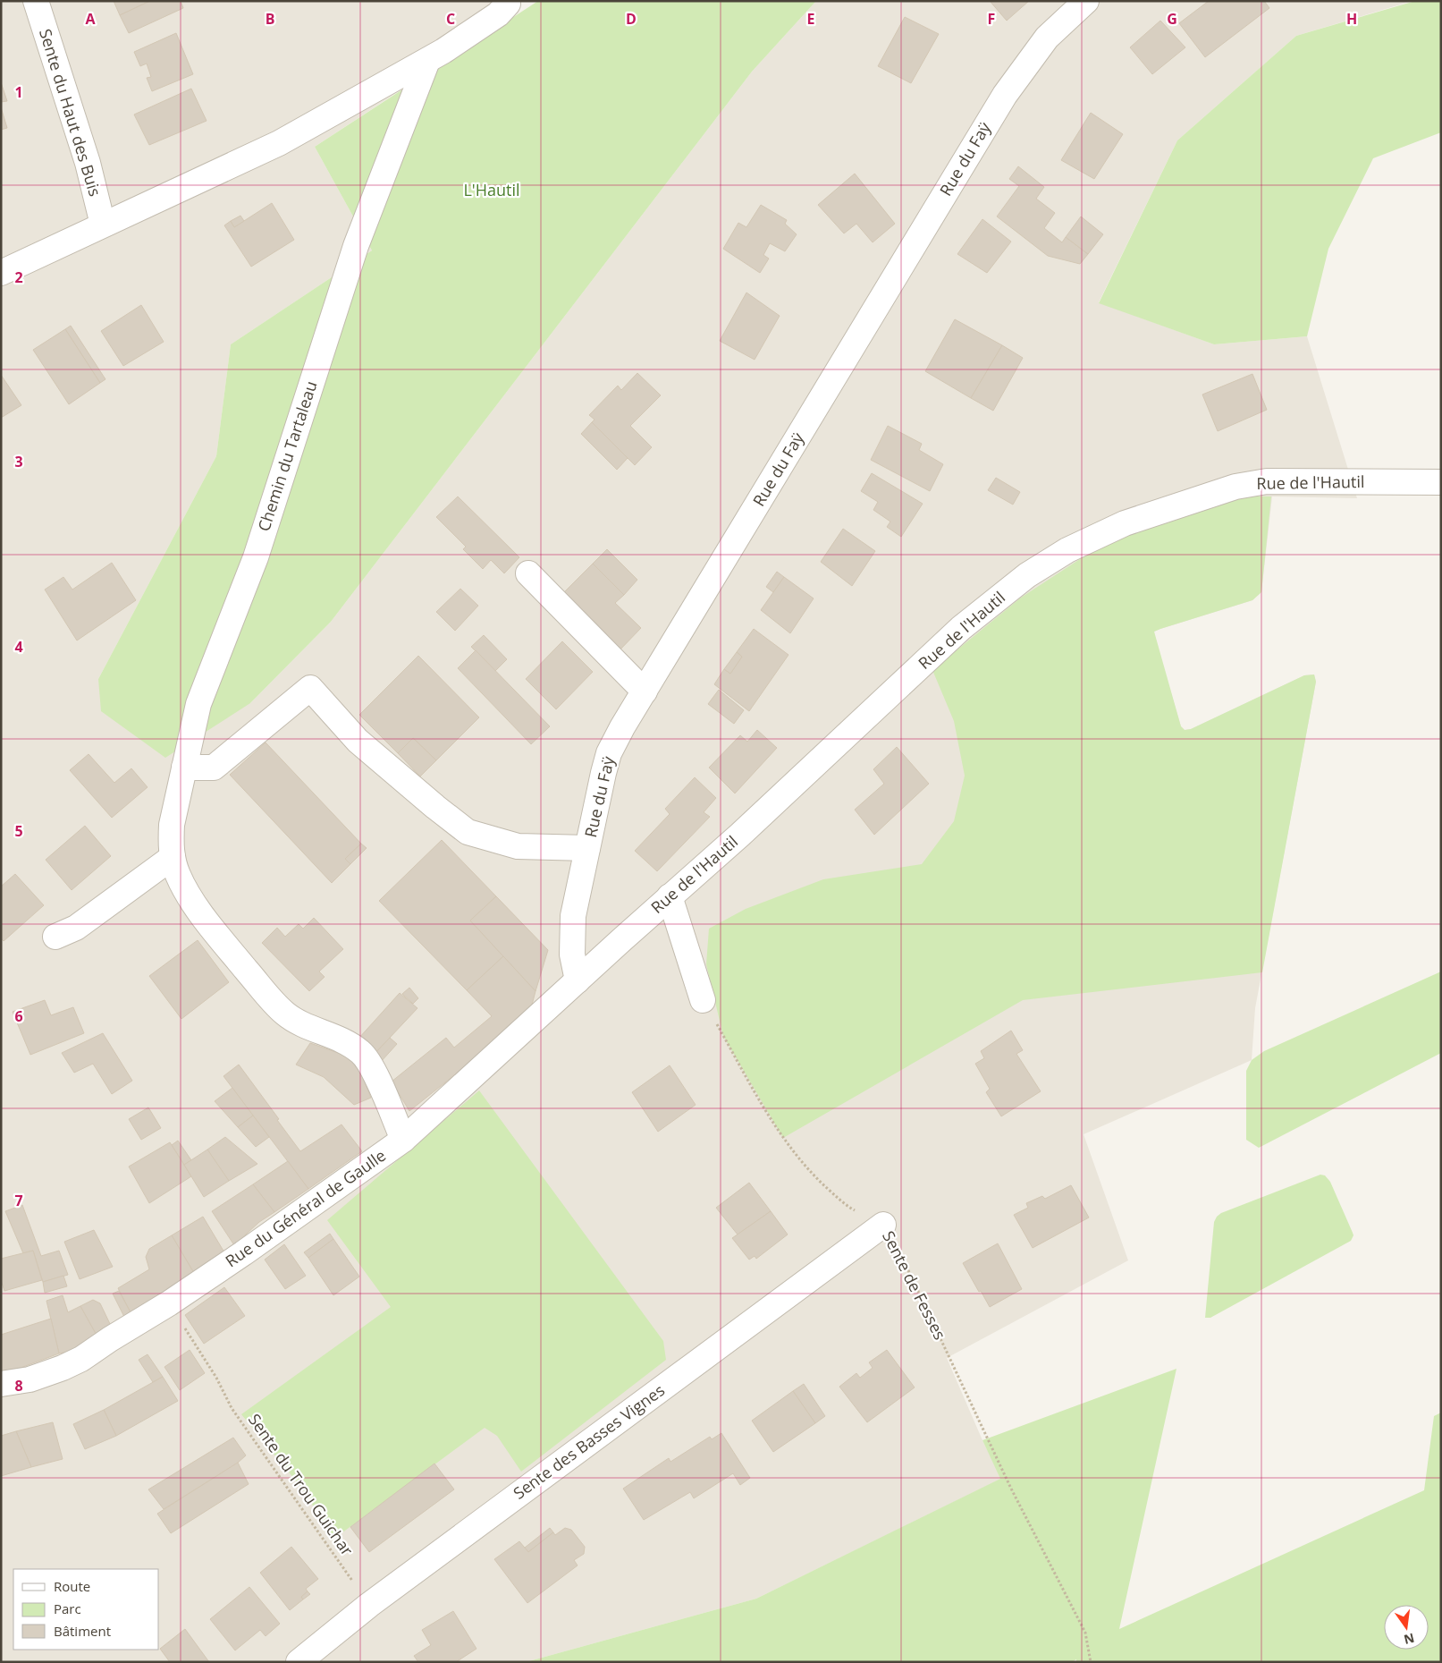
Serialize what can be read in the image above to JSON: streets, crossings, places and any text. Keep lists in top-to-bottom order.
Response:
{
  "streets": {
    "street": [
      "Sente du Haut des Buis",
      "Rue du Faÿ",
      "Chemin du Tartaleau",
      "Rue de l'Hautil",
      "Rue du Général de Gaulle",
      "Sente des Basses Vignes"
    ],
    "path": ["Sente de Fesses", "Sente du Trou Guichar"]
  },
  "crossings": [
    ["Rue du Faÿ", "Rue de l'Hautil"],
    ["Rue du Faÿ", "Rue du Général de Gaulle"],
    ["Chemin du Tartaleau", "Rue du Général de Gaulle"],
    ["Rue de l'Hautil", "Rue du Général de Gaulle"],
    ["Rue du Général de Gaulle", "Sente du Trou Guichar"],
    ["Sente de Fesses", "Sente des Basses Vignes"],
    ["Sente des Basses Vignes", "Sente du Trou Guichar"]
  ],
  "parks": ["L'Hautil"],
  "legend": ["Route", "Parc", "Bâtiment"],
  "north": "bottom",
  "grid": {
    "columns": [
      "A",
      "B",
      "C",
      "D",
      "E",
      "F",
      "G",
      "H"
    ],
    "rows": [
      "1",
      "2",
      "3",
      "4",
      "5",
      "6",
      "7",
      "8"
    ]
  }
}
